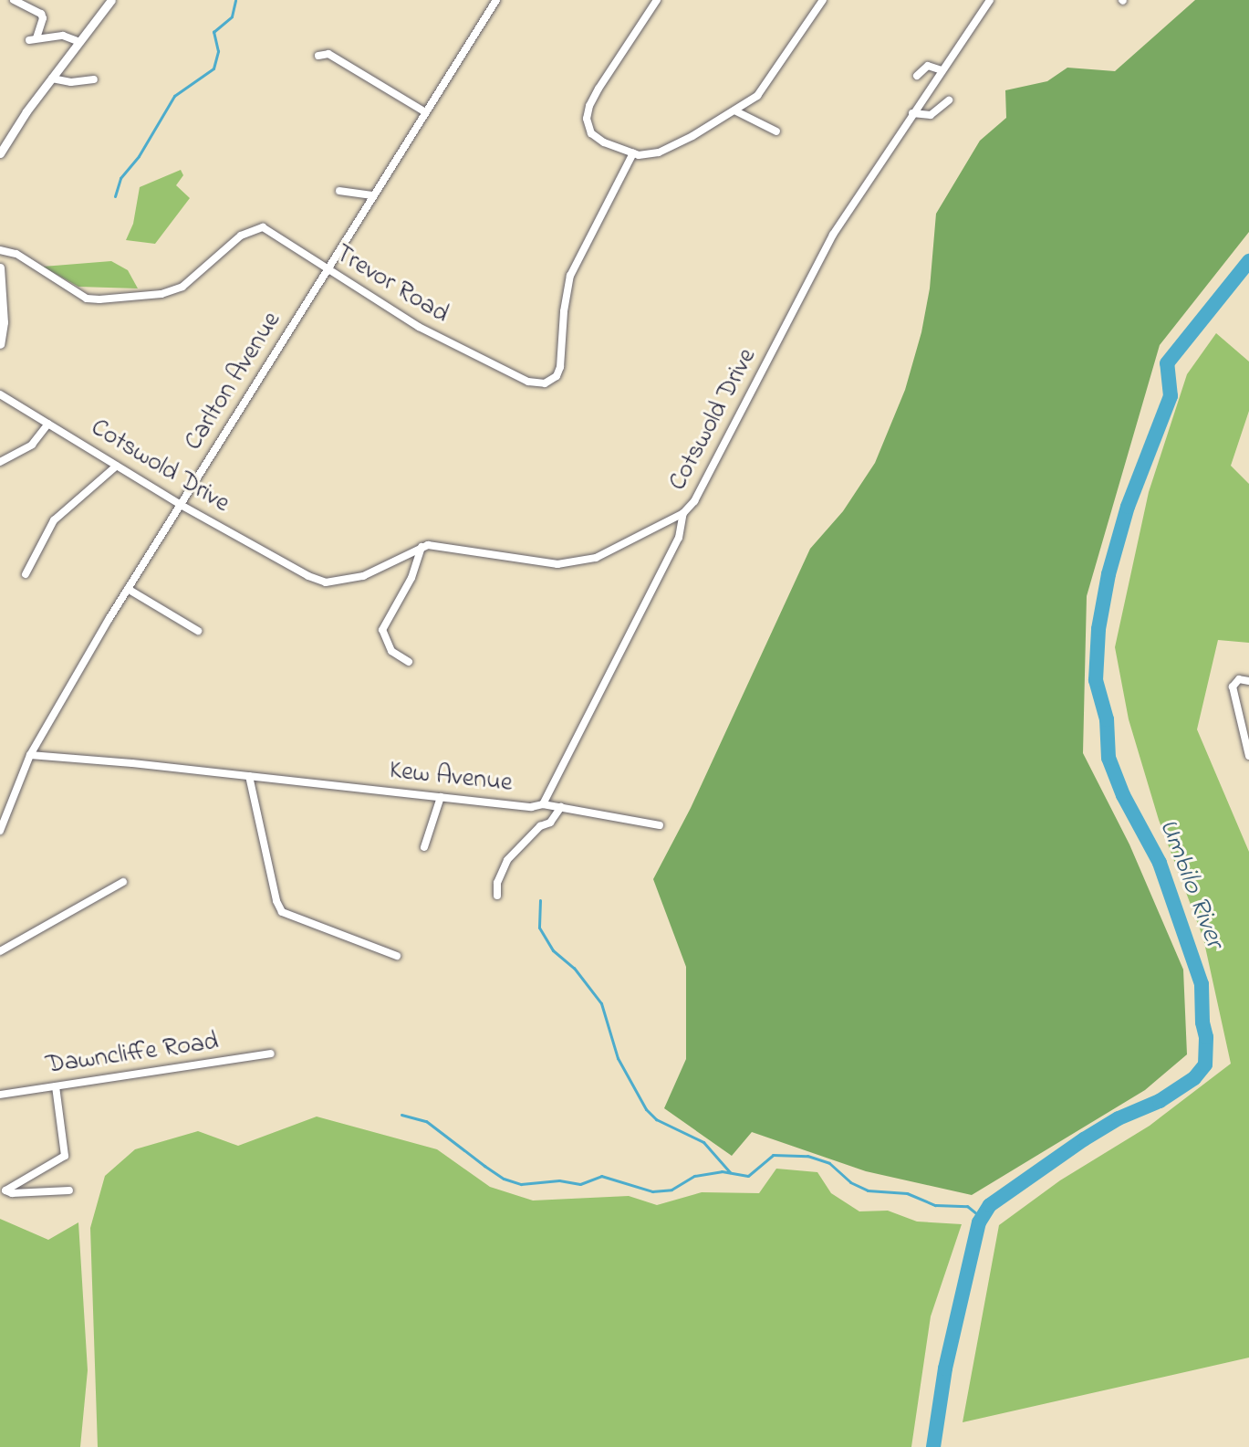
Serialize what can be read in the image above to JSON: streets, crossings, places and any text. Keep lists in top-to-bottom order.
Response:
{
  "streets": {
    "street": [
      "Trevor Road",
      "Carlton Avenue",
      "Cotswold Drive",
      "Kew Avenue",
      "Dawncliffe Road"
    ]
  },
  "crossings": [
    ["Trevor Road", "Carlton Avenue"],
    ["Carlton Avenue", "Cotswold Drive"],
    ["Carlton Avenue", "Kew Avenue"],
    ["Cotswold Drive", "Kew Avenue"]
  ],
  "water": ["Umbilo River"]
}
